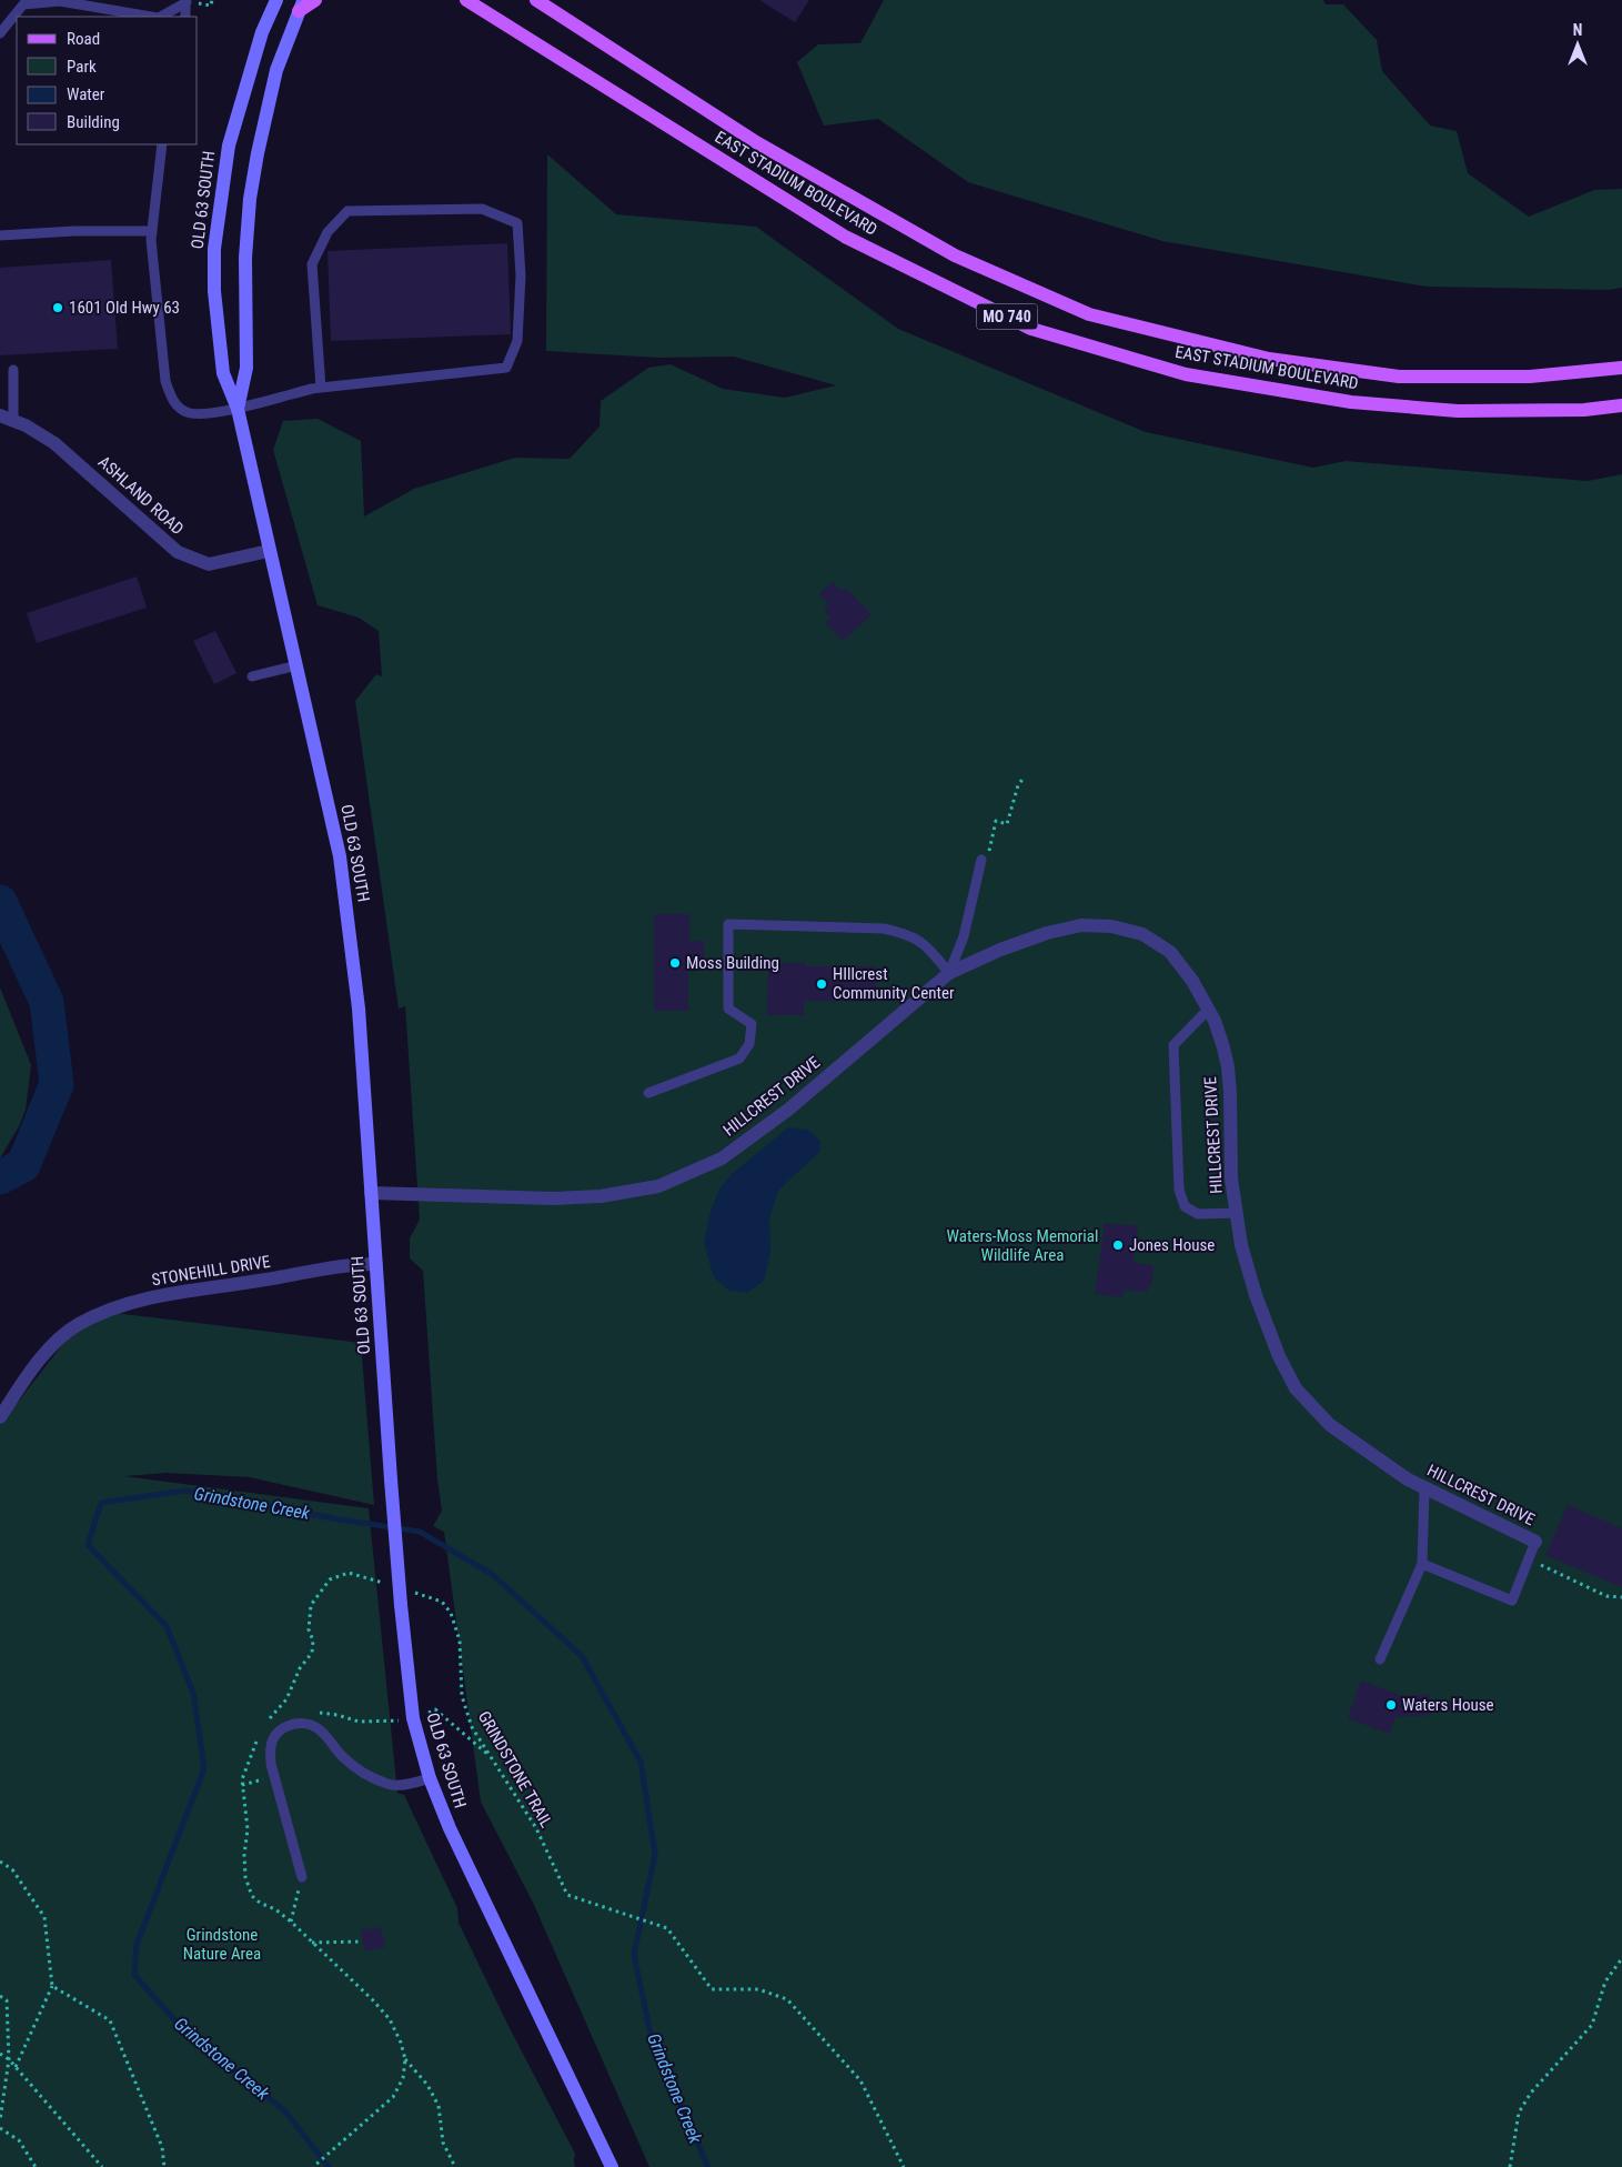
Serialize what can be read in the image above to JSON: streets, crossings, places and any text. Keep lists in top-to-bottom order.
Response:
{
  "streets": {
    "main road": ["EAST STADIUM BOULEVARD", "OLD 63 SOUTH", "MO 740"],
    "street": ["ASHLAND ROAD", "HILLCREST DRIVE", "STONEHILL DRIVE"],
    "path": ["GRINDSTONE TRAIL"]
  },
  "crossings": [
    ["OLD 63 SOUTH", "ASHLAND ROAD"],
    ["OLD 63 SOUTH", "HILLCREST DRIVE"],
    ["OLD 63 SOUTH", "STONEHILL DRIVE"]
  ],
  "water": ["Grindstone Creek"],
  "parks": ["Waters-Moss Memorial Wildlife Area", "Grindstone Nature Area"],
  "places": [
    "1601 Old Hwy 63",
    "Moss Building",
    "HIllcrest Community Center",
    "Jones House",
    "Waters House"
  ],
  "legend": [
    "Road",
    "Park",
    "Water",
    "Building"
  ],
  "north": "top"
}
